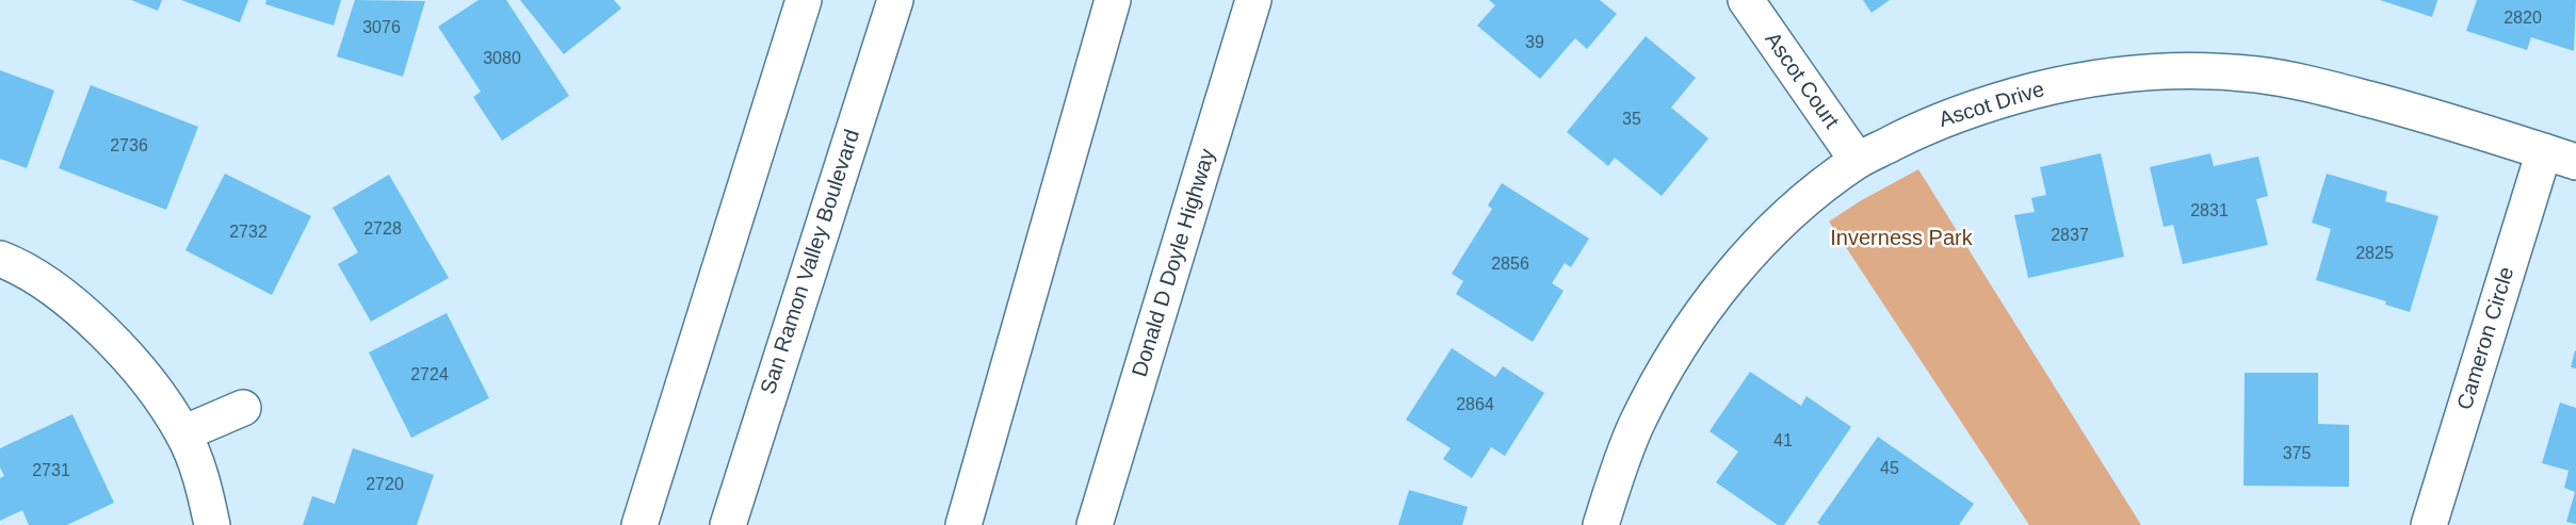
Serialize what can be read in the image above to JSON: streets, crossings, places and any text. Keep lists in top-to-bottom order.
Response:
{
  "streets": {
    "main road": [
      "Ascot Court",
      "Ascot Drive",
      "San Ramon Valley Boulevard",
      "Donald D Doyle Highway",
      "Cameron Circle"
    ]
  },
  "crossings": [
    ["Ascot Court", "Ascot Drive"],
    ["Ascot Drive", "Cameron Circle"]
  ],
  "parks": ["Inverness Park"],
  "house_numbers": [
    "2820",
    "3076",
    "39",
    "3080",
    "35",
    "2736",
    "2831",
    "2728",
    "2732",
    "2837",
    "2825",
    "2856",
    "2724",
    "2864",
    "41",
    "375",
    "45",
    "2731",
    "2720"
  ]
}
